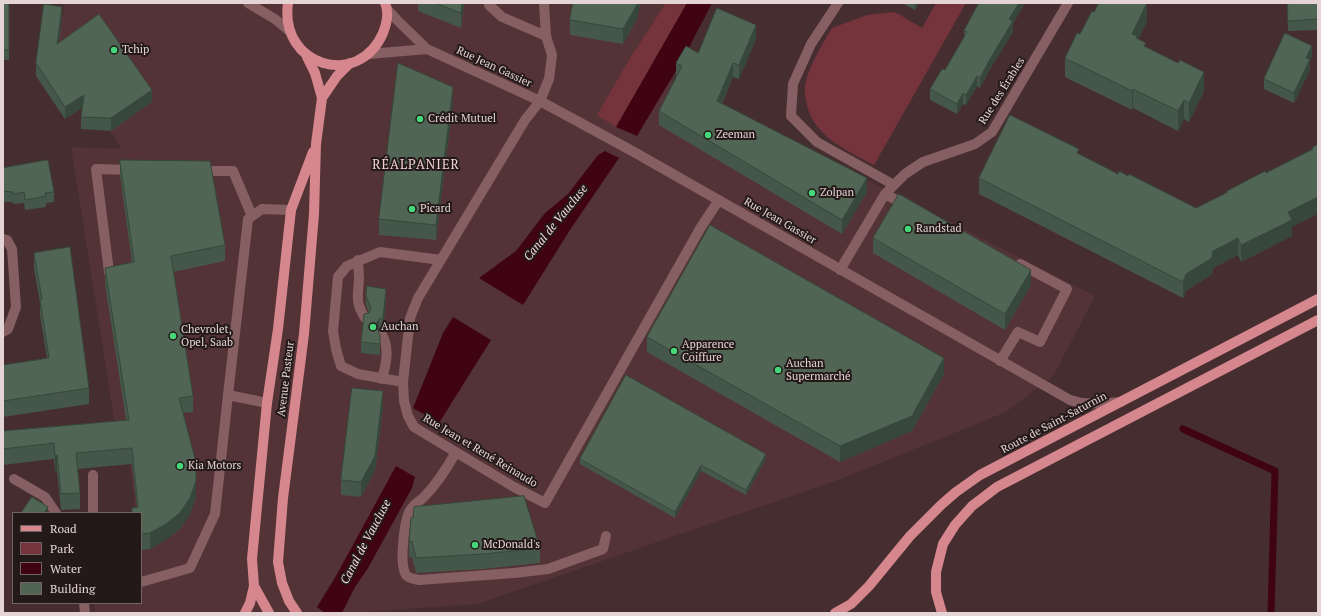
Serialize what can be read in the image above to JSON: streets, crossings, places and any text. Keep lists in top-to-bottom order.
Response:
{
  "streets": {
    "main road": ["Avenue Pasteur", "Route de Saint-Saturnin"],
    "street": ["Rue Jean Gassier", "Rue des Érables", "Rue Jean et René Reinaudo"]
  },
  "crossings": [
    ["Rue Jean Gassier", "Rue des Érables"],
    ["Rue Jean Gassier", "Route de Saint-Saturnin"],
    ["Rue Jean Gassier", "Rue Jean et René Reinaudo"]
  ],
  "districts": ["RÉALPANIER"],
  "water": ["Canal de Vaucluse"],
  "places": [
    "Tchip",
    "Crédit Mutuel",
    "Zeeman",
    "Zolpan",
    "Picard",
    "Randstad",
    "Auchan",
    "Chevrolet, Opel, Saab",
    "Apparence Coiffure",
    "Auchan Supermarché",
    "Kia Motors",
    "McDonald's"
  ],
  "legend": [
    "Road",
    "Park",
    "Water",
    "Building"
  ]
}
